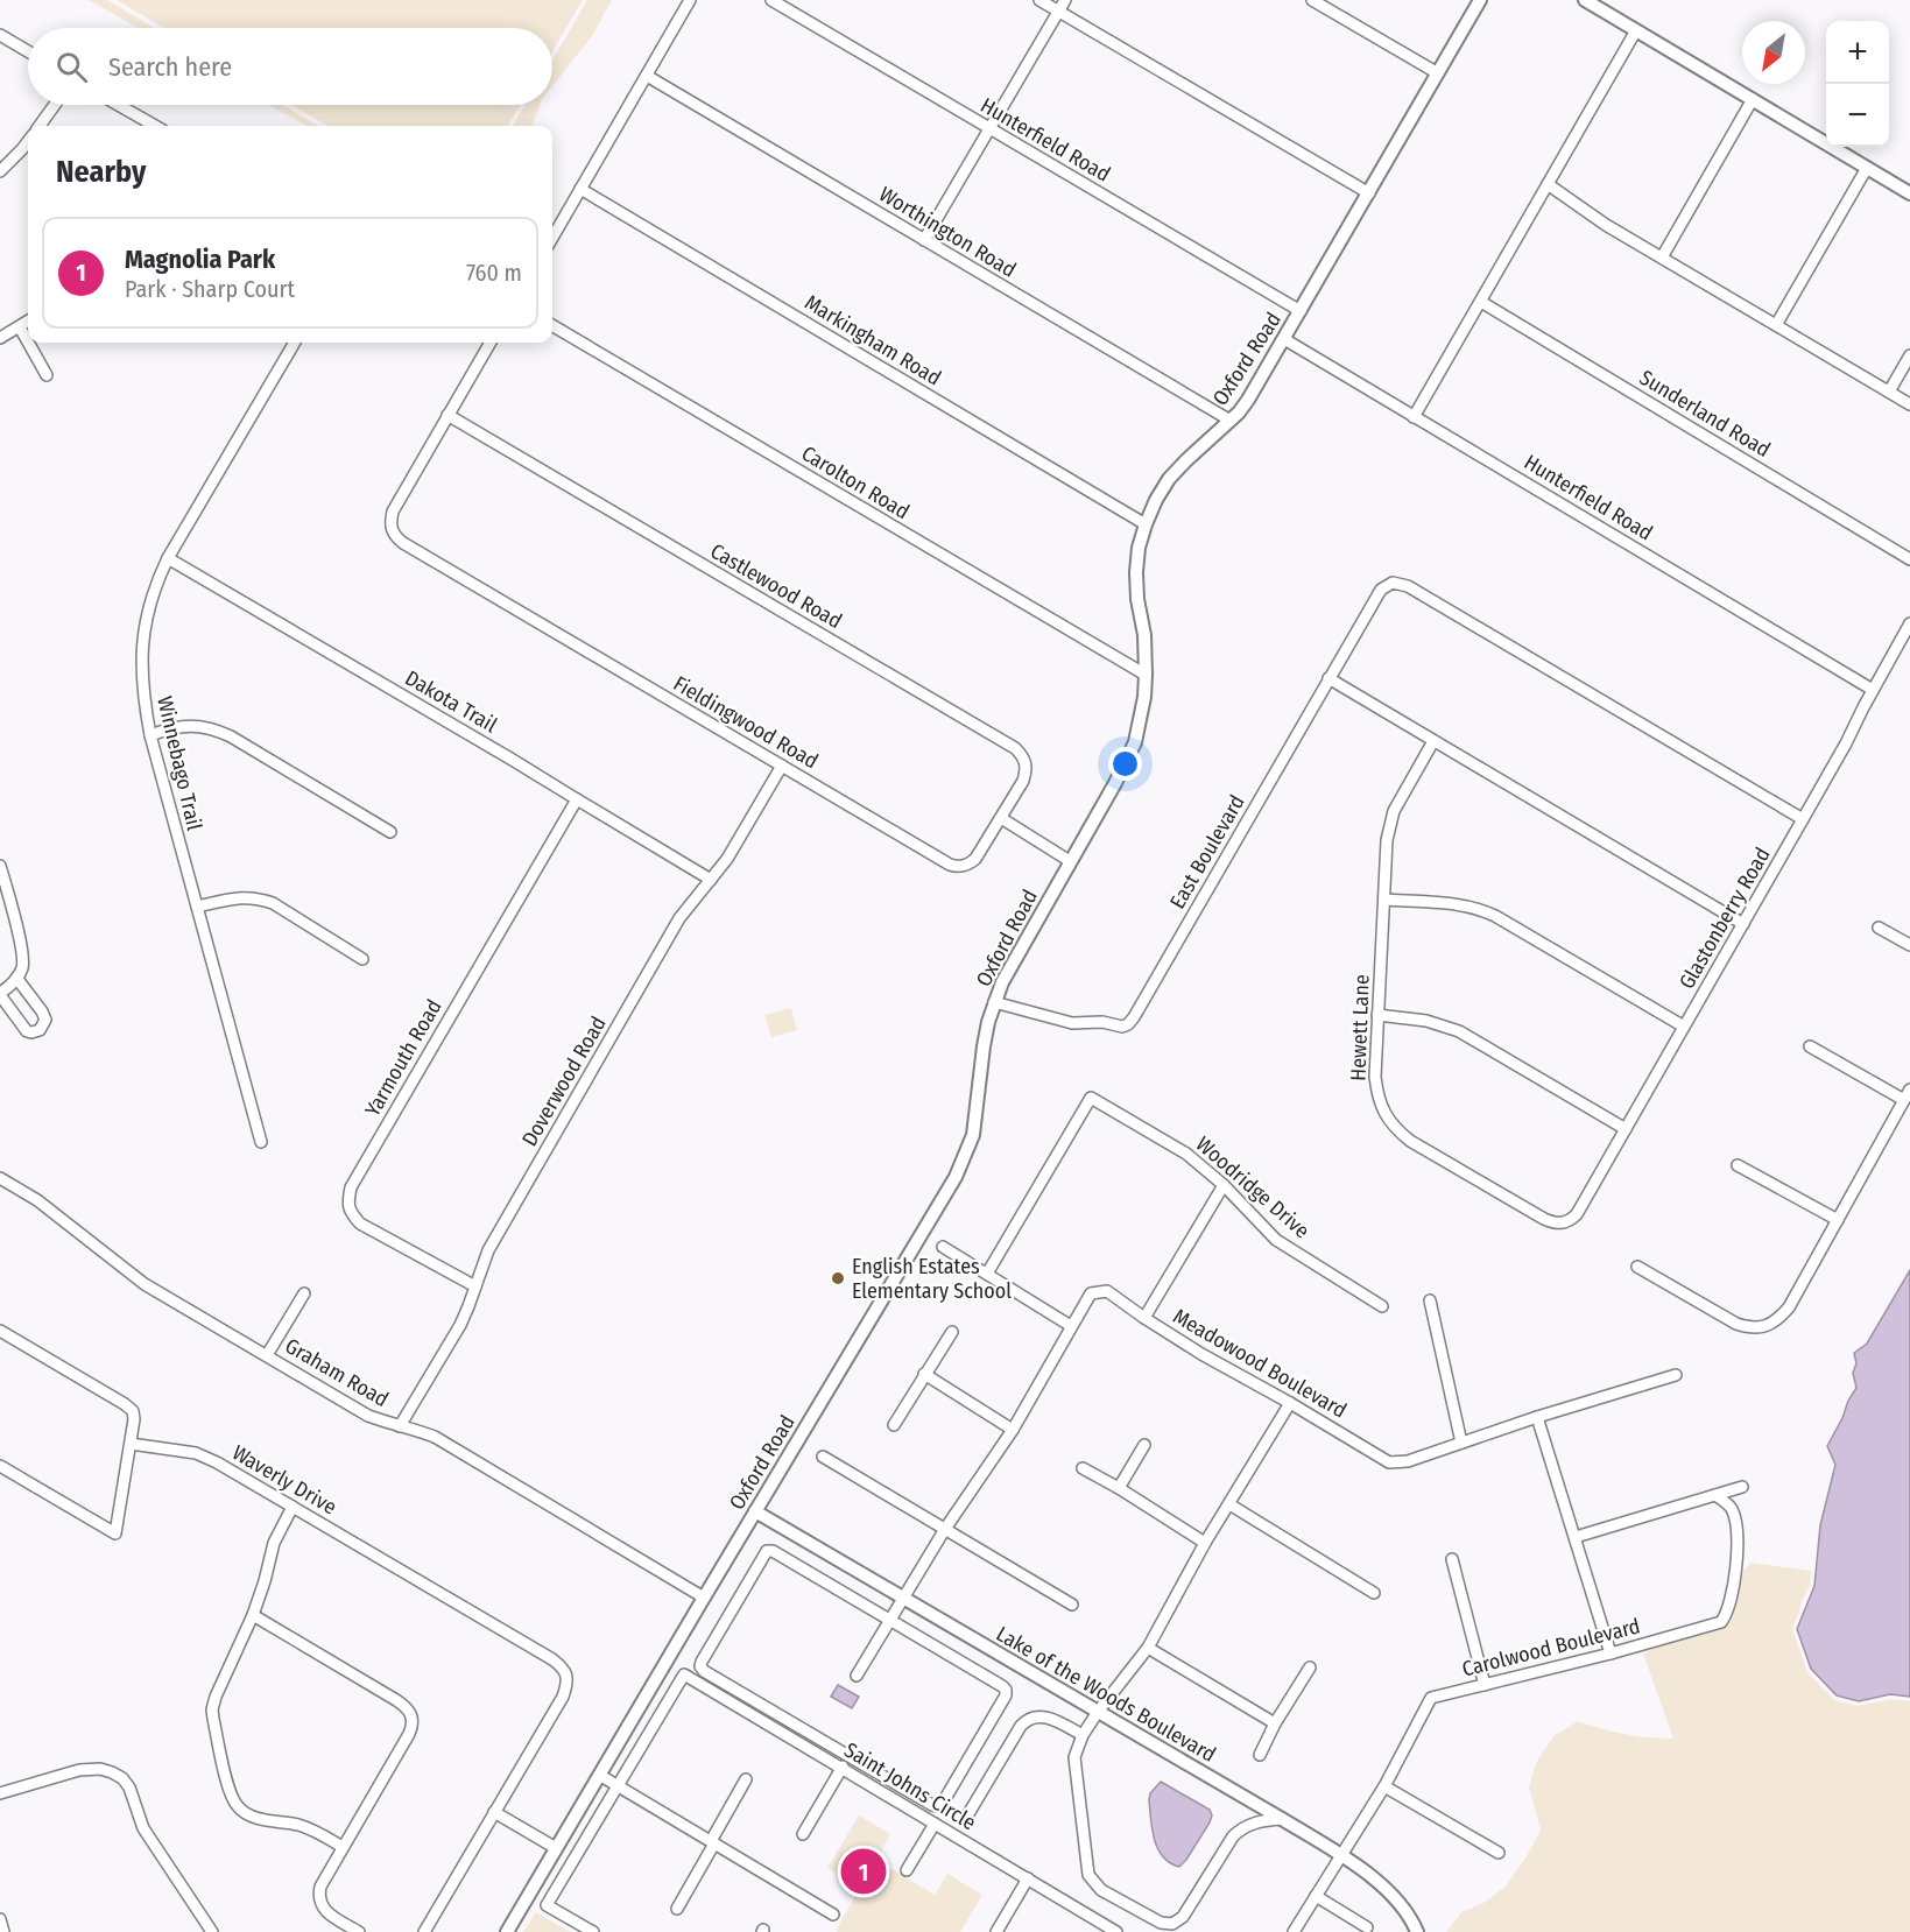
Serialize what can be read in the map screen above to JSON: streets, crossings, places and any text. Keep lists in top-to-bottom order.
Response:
{
  "streets": {
    "street": [
      "Hunterfield Road",
      "Worthington Road",
      "Markingham Road",
      "Oxford Road",
      "Sunderland Road",
      "Carolton Road",
      "Castlewood Road",
      "Dakota Trail",
      "Fieldingwood Road",
      "Winnebago Trail",
      "East Boulevard",
      "Glastonberry Road",
      "Hewett Lane",
      "Yarmouth Road",
      "Doverwood Road",
      "Woodridge Drive",
      "Meadowood Boulevard",
      "Graham Road",
      "Waverly Drive",
      "Carolwood Boulevard",
      "Lake of the Woods Boulevard",
      "Saint Johns Circle"
    ]
  },
  "crossings": [
    ["Hunterfield Road", "Oxford Road"],
    ["Hunterfield Road", "Glastonberry Road"],
    ["Worthington Road", "Oxford Road"],
    ["Markingham Road", "Oxford Road"],
    ["Oxford Road", "Carolton Road"],
    ["Oxford Road", "East Boulevard"],
    ["Oxford Road", "Graham Road"],
    ["Oxford Road", "Lake of the Woods Boulevard"],
    ["Oxford Road", "Saint Johns Circle"],
    ["Castlewood Road", "Fieldingwood Road"],
    ["Dakota Trail", "Winnebago Trail"],
    ["Dakota Trail", "Yarmouth Road"],
    ["Dakota Trail", "Doverwood Road"],
    ["Fieldingwood Road", "Doverwood Road"],
    ["East Boulevard", "Glastonberry Road"],
    ["Glastonberry Road", "Hewett Lane"],
    ["Yarmouth Road", "Doverwood Road"],
    ["Doverwood Road", "Graham Road"],
    ["Meadowood Boulevard", "Lake of the Woods Boulevard"],
    ["Carolwood Boulevard", "Lake of the Woods Boulevard"]
  ],
  "places": ["English Estates Elementary School"],
  "north": "bottom left",
  "page": {
    "map_buttons": ["+", "−"],
    "search": "Search here",
    "heading": "Nearby",
    "list": [
      {
        "mark": "1",
        "name": "Magnolia Park",
        "note": "Park · Sharp Court",
        "value": "760 m"
      }
    ],
    "pins": "1"
  }
}
